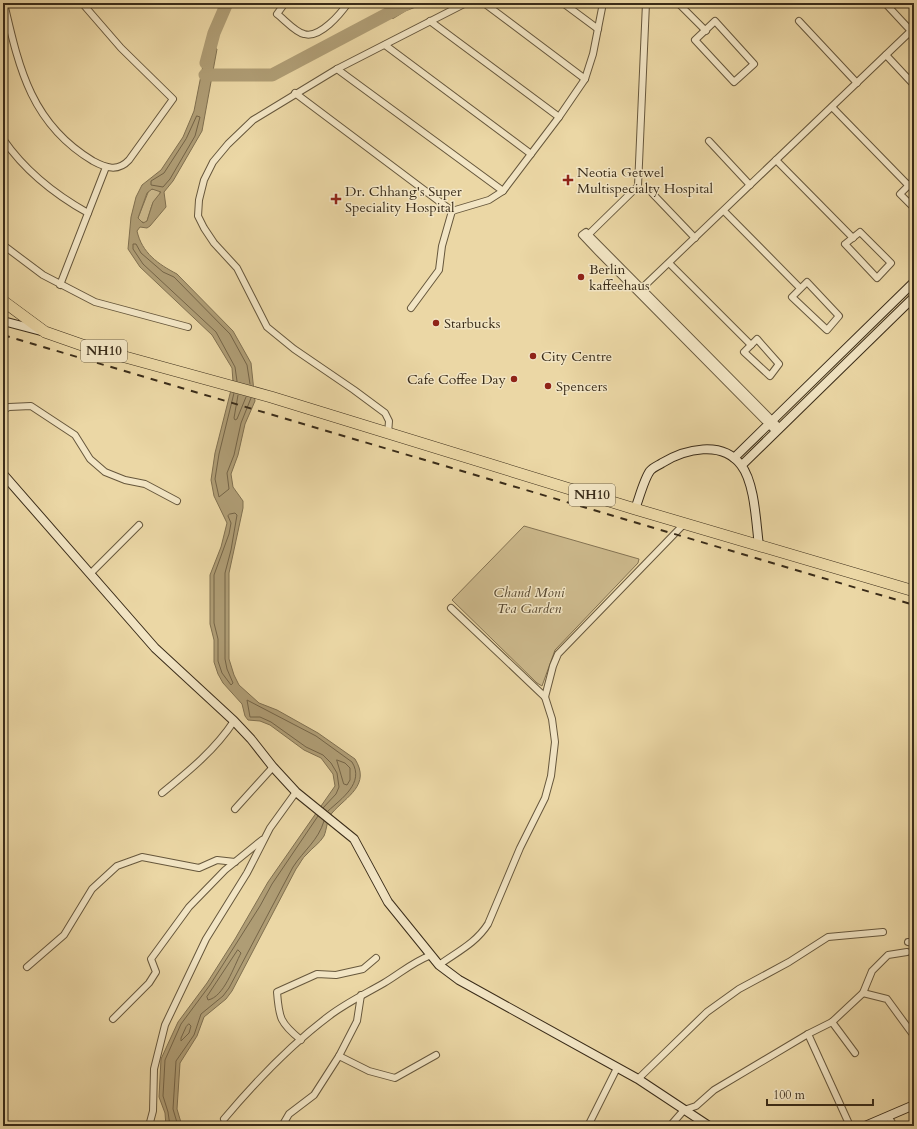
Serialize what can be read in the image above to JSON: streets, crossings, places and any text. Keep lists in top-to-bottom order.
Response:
{
  "streets": {
    "highway": ["NH10"]
  },
  "parks": ["Chand Moni Tea Garden"],
  "places": {
    "health": ["Neotia Getwel Multispecialty Hospital", "Dr. Chhang's Super Speciality Hospital"],
    "other": [
      "Berlin kaffeehaus",
      "Starbucks",
      "City Centre",
      "Cafe Coffee Day",
      "Spencers"
    ]
  },
  "scale_bar": "100 m"
}
